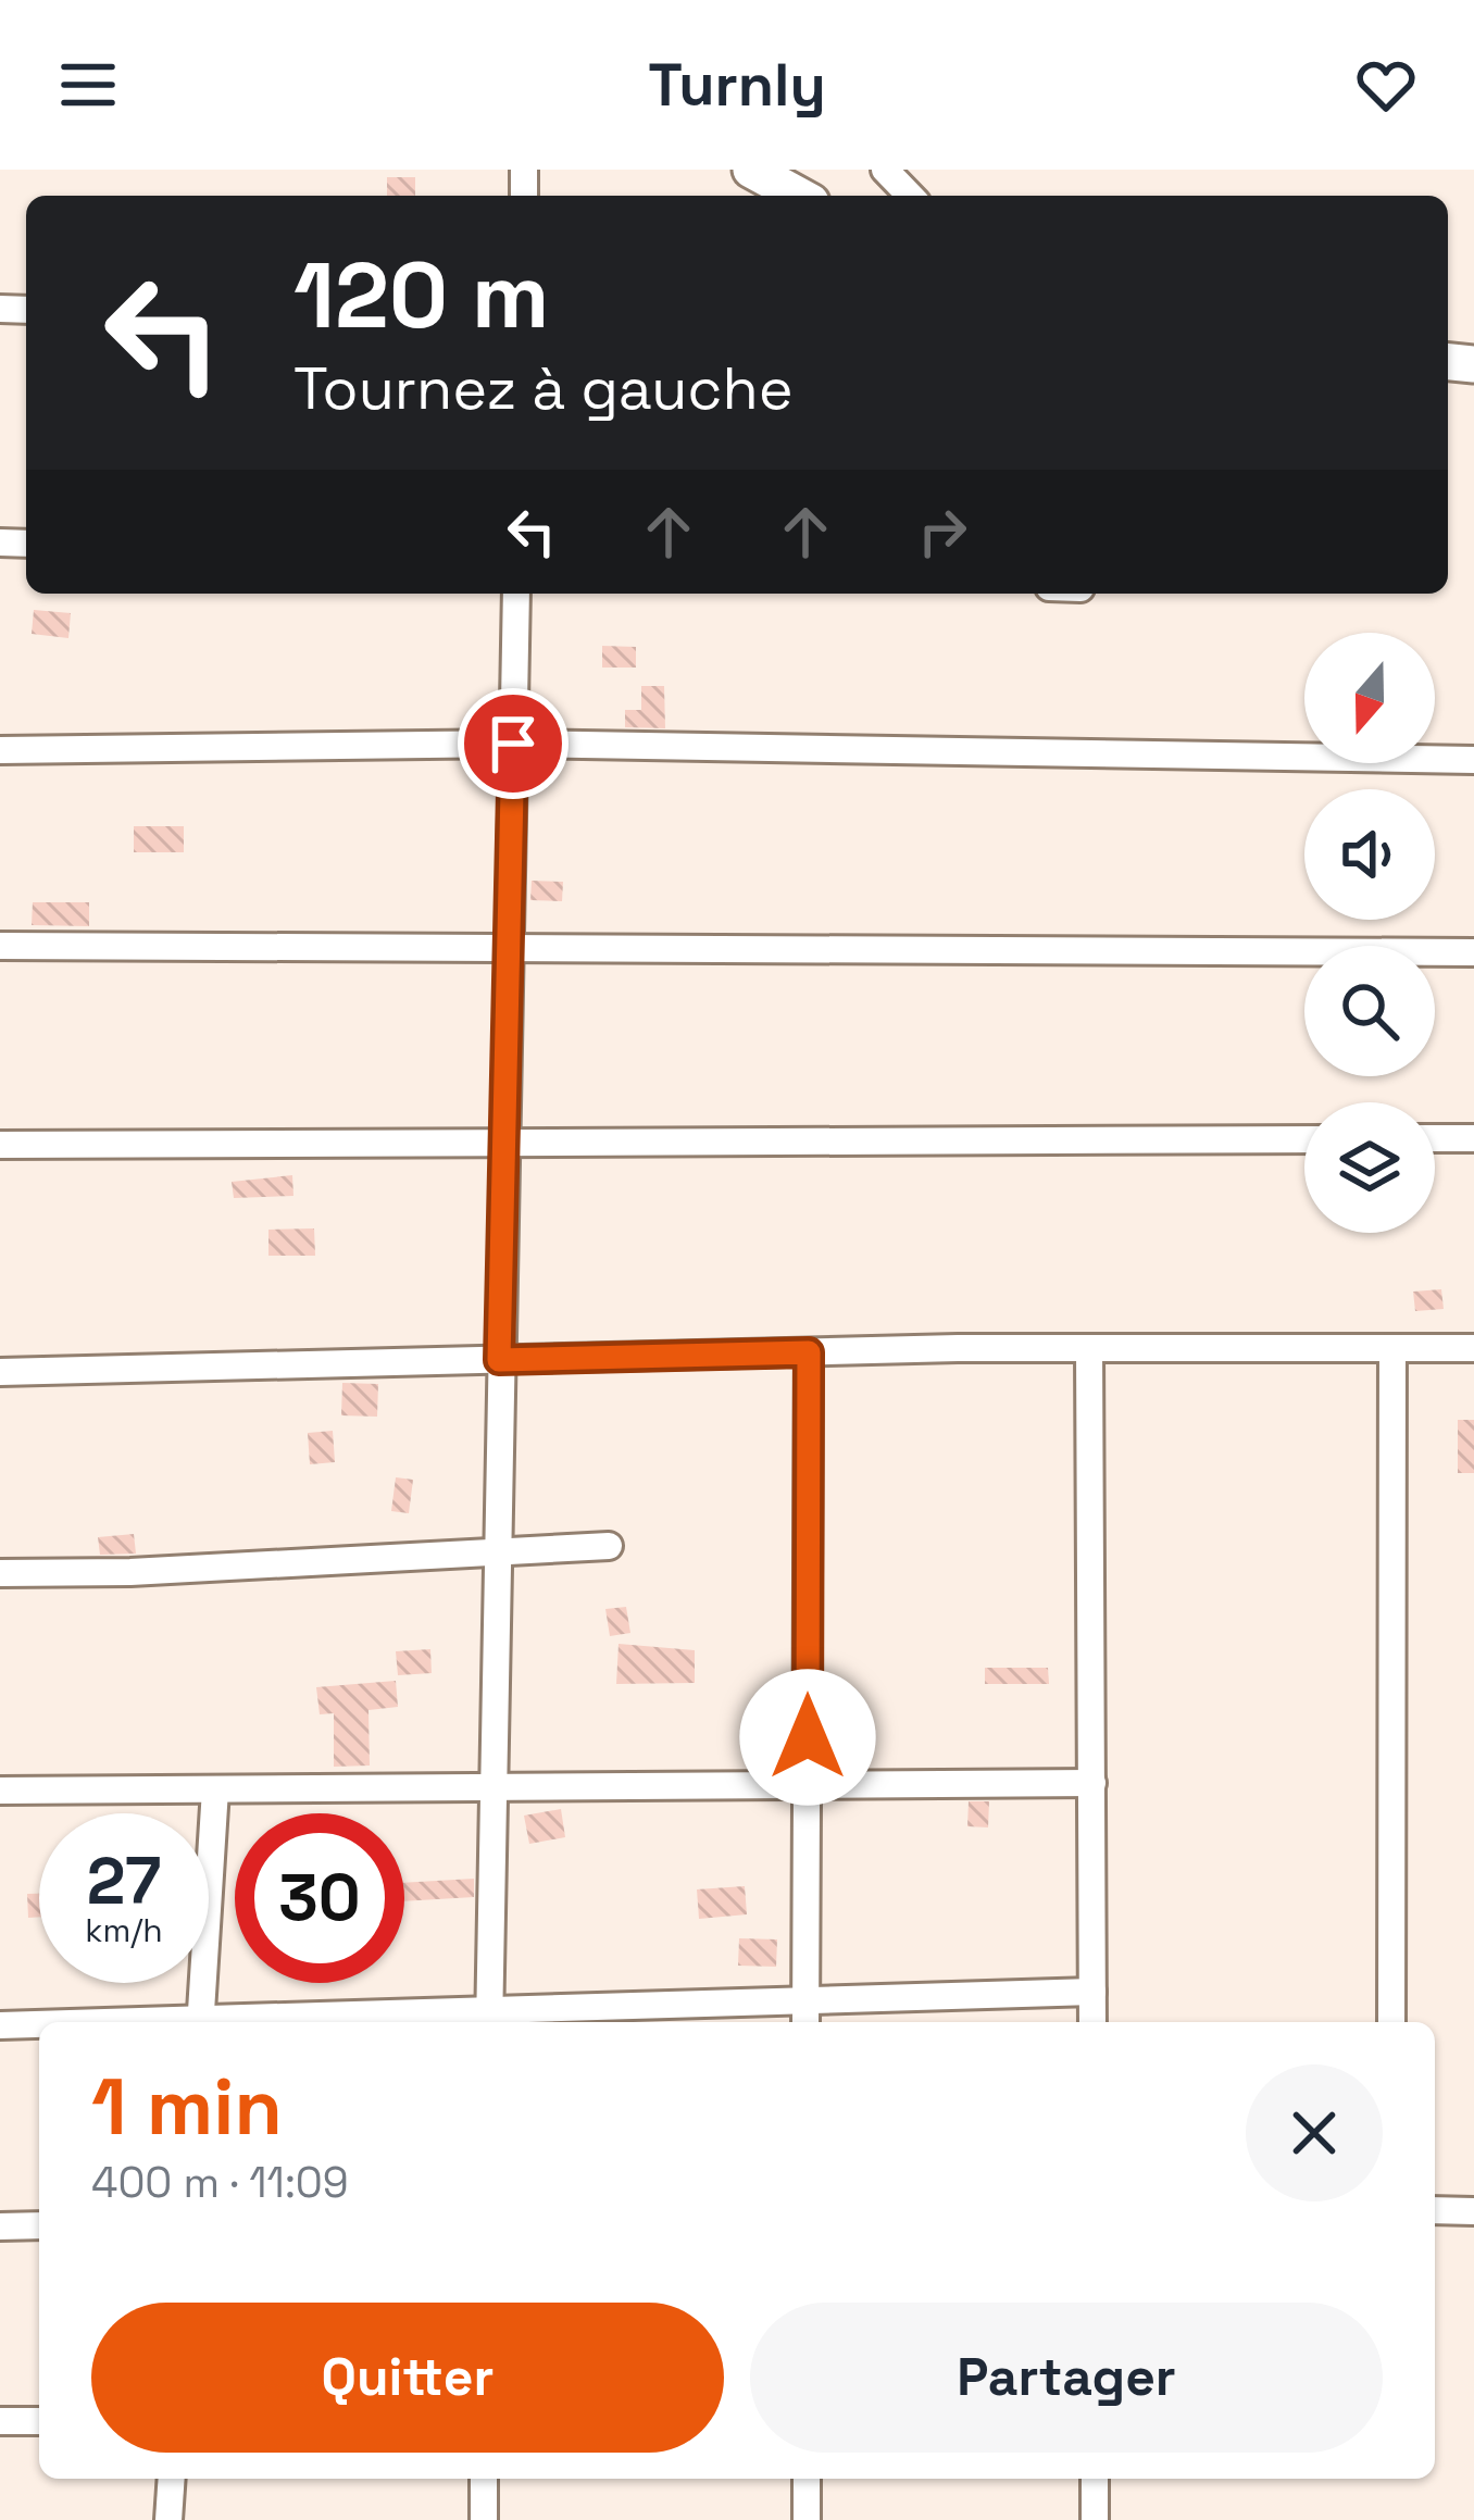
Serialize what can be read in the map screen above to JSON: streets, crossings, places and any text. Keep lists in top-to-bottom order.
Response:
{
  "north": "bottom",
  "page": {
    "header": "Turnly",
    "turn": ["120 m", "Tournez à gauche"],
    "speed": "27 km/h",
    "limit": "30",
    "heading": ["1 min", "400 m · 11:09"],
    "buttons": ["Quitter", "Partager"]
  }
}
